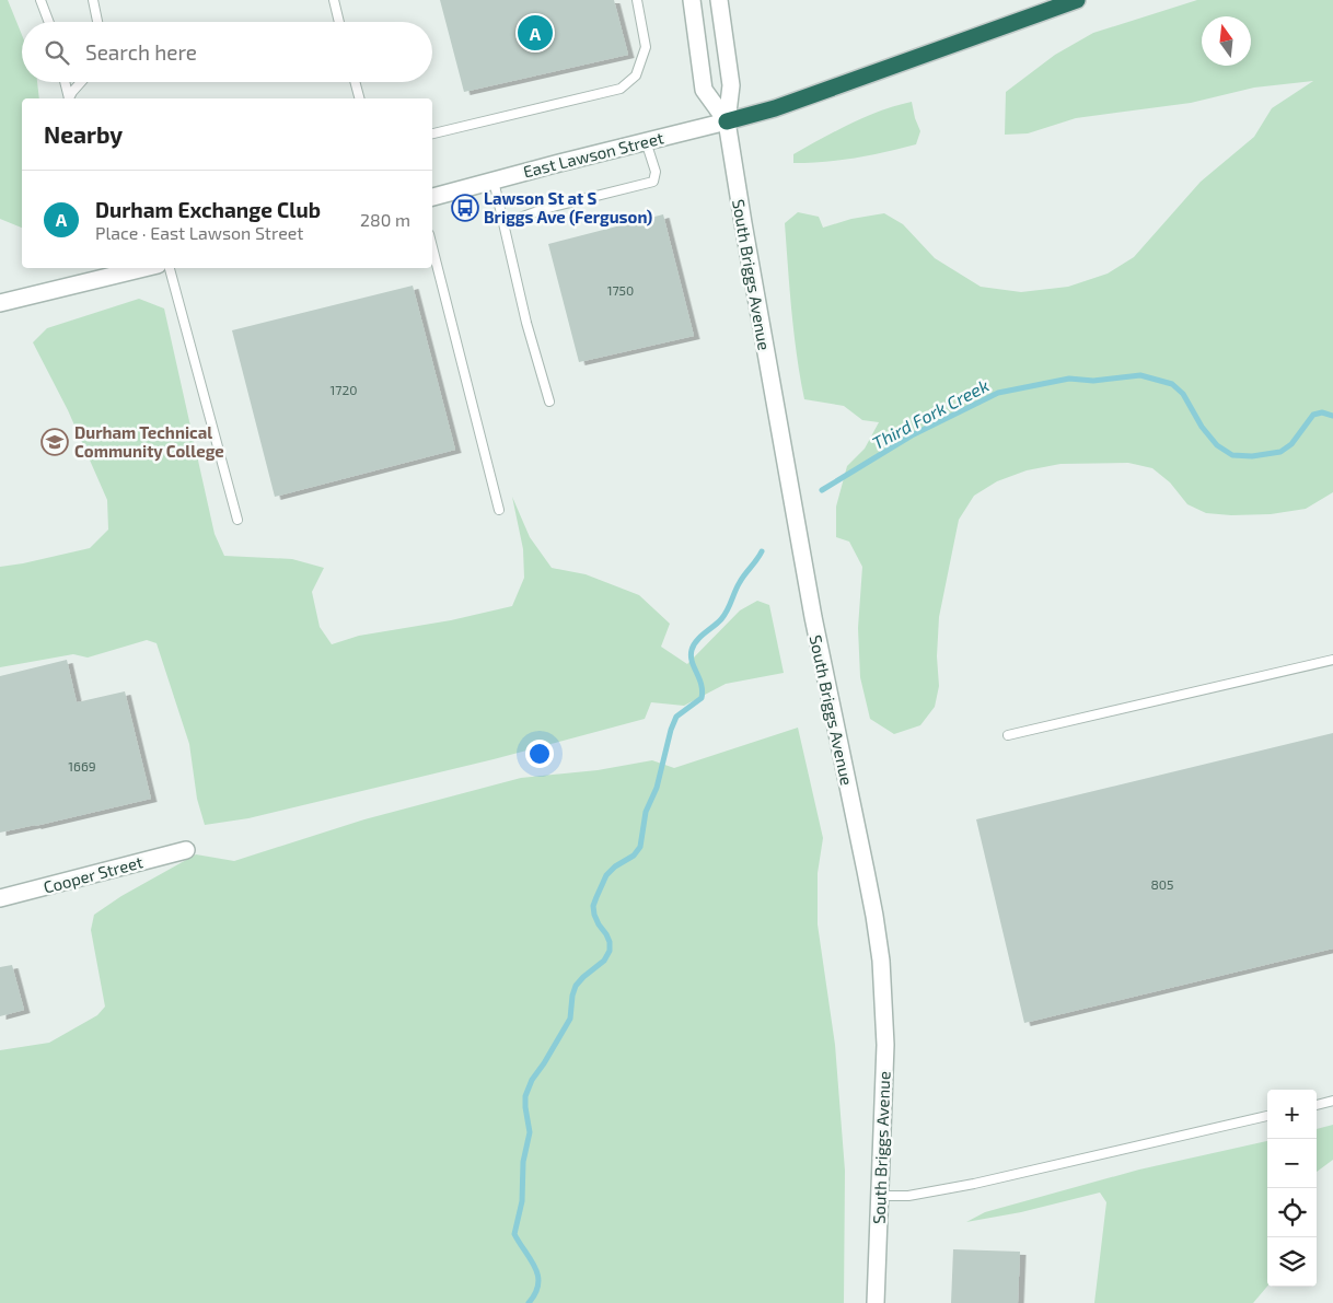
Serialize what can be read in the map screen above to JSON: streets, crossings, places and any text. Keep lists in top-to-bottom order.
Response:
{
  "streets": {
    "street": ["East Lawson Street", "South Briggs Avenue", "Cooper Street"]
  },
  "crossings": [
    ["East Lawson Street", "South Briggs Avenue"]
  ],
  "water": ["Third Fork Creek"],
  "places": {
    "bus stop": ["Lawson St at S Briggs Ave (Ferguson)"],
    "school or university": ["Durham Technical Community College"]
  },
  "house_numbers": [
    "1750",
    "1720",
    "1669",
    "805"
  ],
  "north": "top",
  "page": {
    "pins": "A",
    "search": "Search here",
    "heading": "Nearby",
    "list": [
      {
        "mark": "A",
        "name": "Durham Exchange Club",
        "note": "Place · East Lawson Street",
        "value": "280 m"
      }
    ],
    "map_buttons": ["+", "−"]
  }
}
